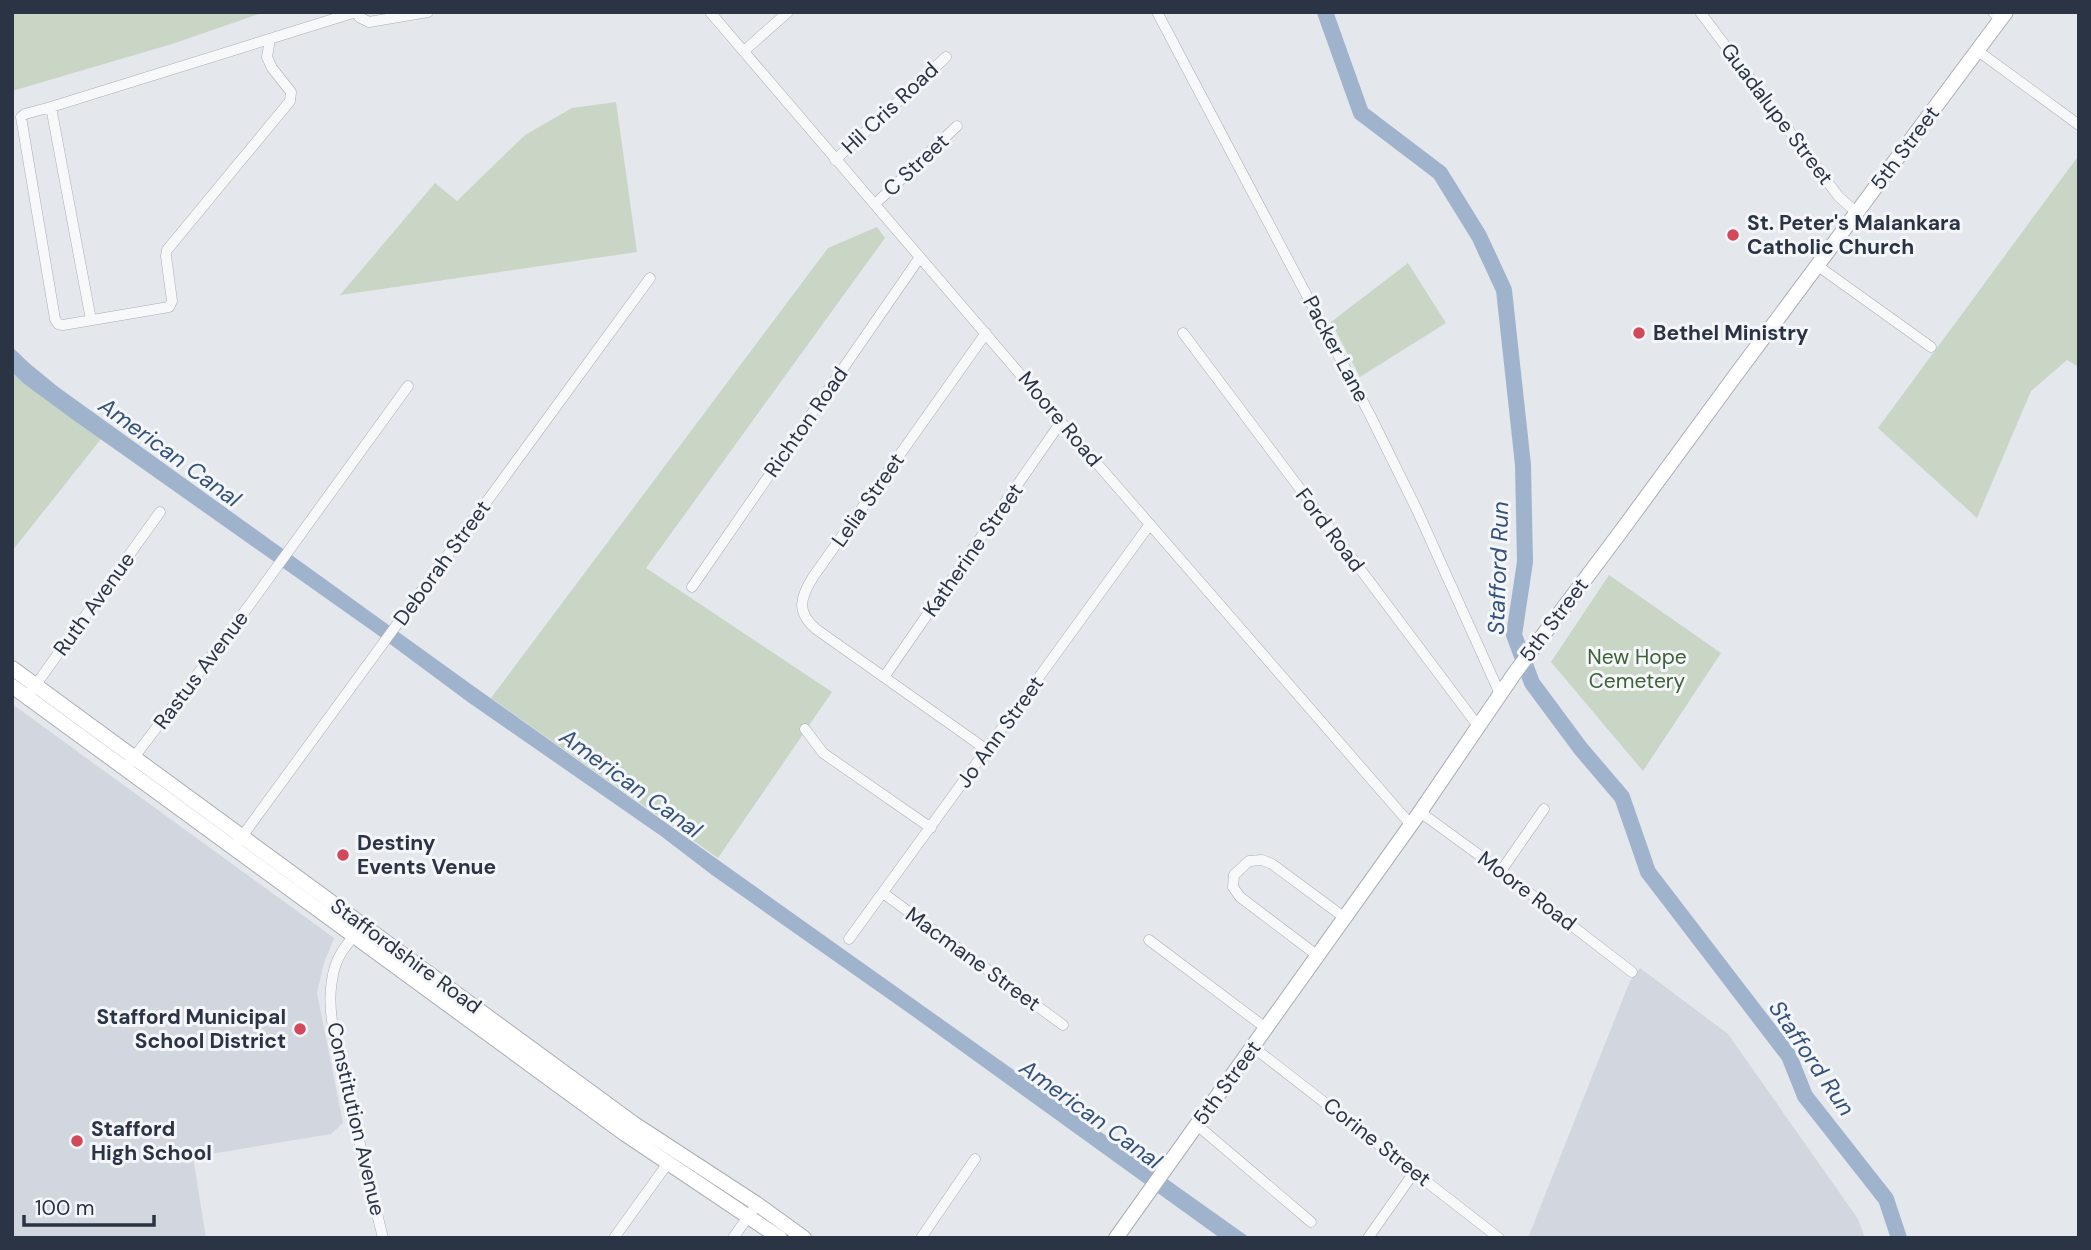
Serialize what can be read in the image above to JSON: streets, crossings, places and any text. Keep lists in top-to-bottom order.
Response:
{
  "streets": {
    "main road": ["5th Street", "Staffordshire Road"],
    "street": [
      "Hil Cris Road",
      "Guadalupe Street",
      "C Street",
      "Packer Lane",
      "Moore Road",
      "Richton Road",
      "Lelia Street",
      "Ford Road",
      "Katherine Street",
      "Deborah Street",
      "Ruth Avenue",
      "Rastus Avenue",
      "Jo Ann Street",
      "Macmane Street",
      "Constitution Avenue",
      "Corine Street"
    ]
  },
  "crossings": [
    ["Hil Cris Road", "Moore Road"],
    ["Guadalupe Street", "5th Street"],
    ["5th Street", "Packer Lane"],
    ["5th Street", "Moore Road"],
    ["5th Street", "Ford Road"],
    ["5th Street", "Corine Street"],
    ["C Street", "Moore Road"],
    ["Moore Road", "Richton Road"],
    ["Moore Road", "Lelia Street"],
    ["Moore Road", "Katherine Street"],
    ["Moore Road", "Jo Ann Street"],
    ["Lelia Street", "Katherine Street"],
    ["Lelia Street", "Jo Ann Street"],
    ["Deborah Street", "Staffordshire Road"],
    ["Ruth Avenue", "Staffordshire Road"],
    ["Rastus Avenue", "Staffordshire Road"],
    ["Jo Ann Street", "Macmane Street"],
    ["Staffordshire Road", "Constitution Avenue"]
  ],
  "water": ["American Canal", "Stafford Run"],
  "parks": ["New Hope Cemetery"],
  "places": [
    "St. Peter's Malankara Catholic Church",
    "Bethel Ministry",
    "Destiny Events Venue",
    "Stafford Municipal School District",
    "Stafford High School"
  ],
  "scale_bar": "100 m"
}
